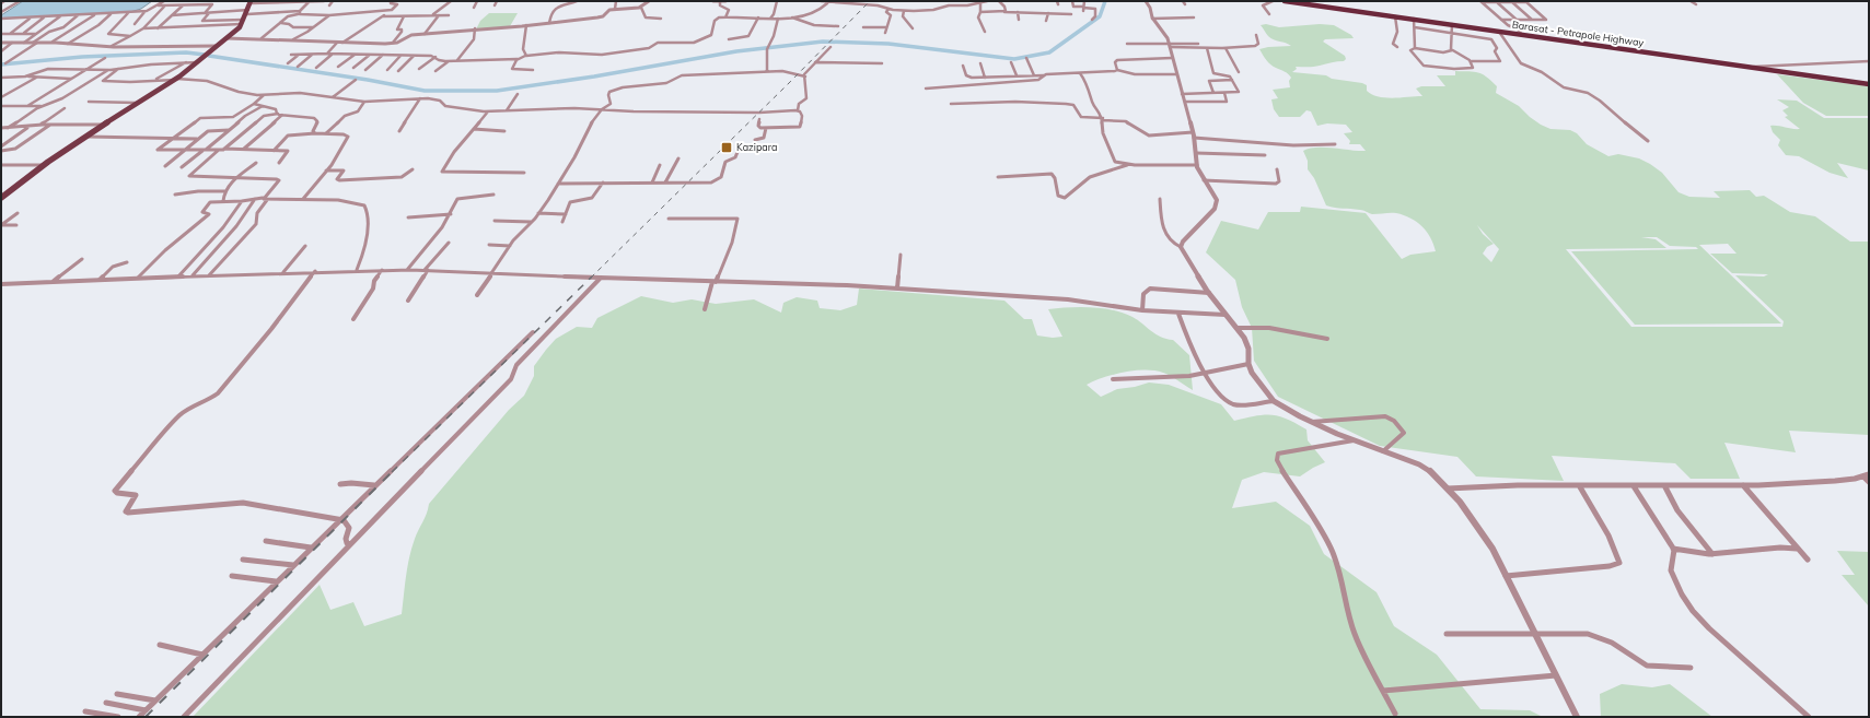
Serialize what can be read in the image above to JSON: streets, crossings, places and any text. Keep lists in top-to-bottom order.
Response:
{
  "streets": {
    "highway": ["Barasat - Petrapole Highway"]
  },
  "places": {
    "transit": ["Kazipara"]
  }
}
